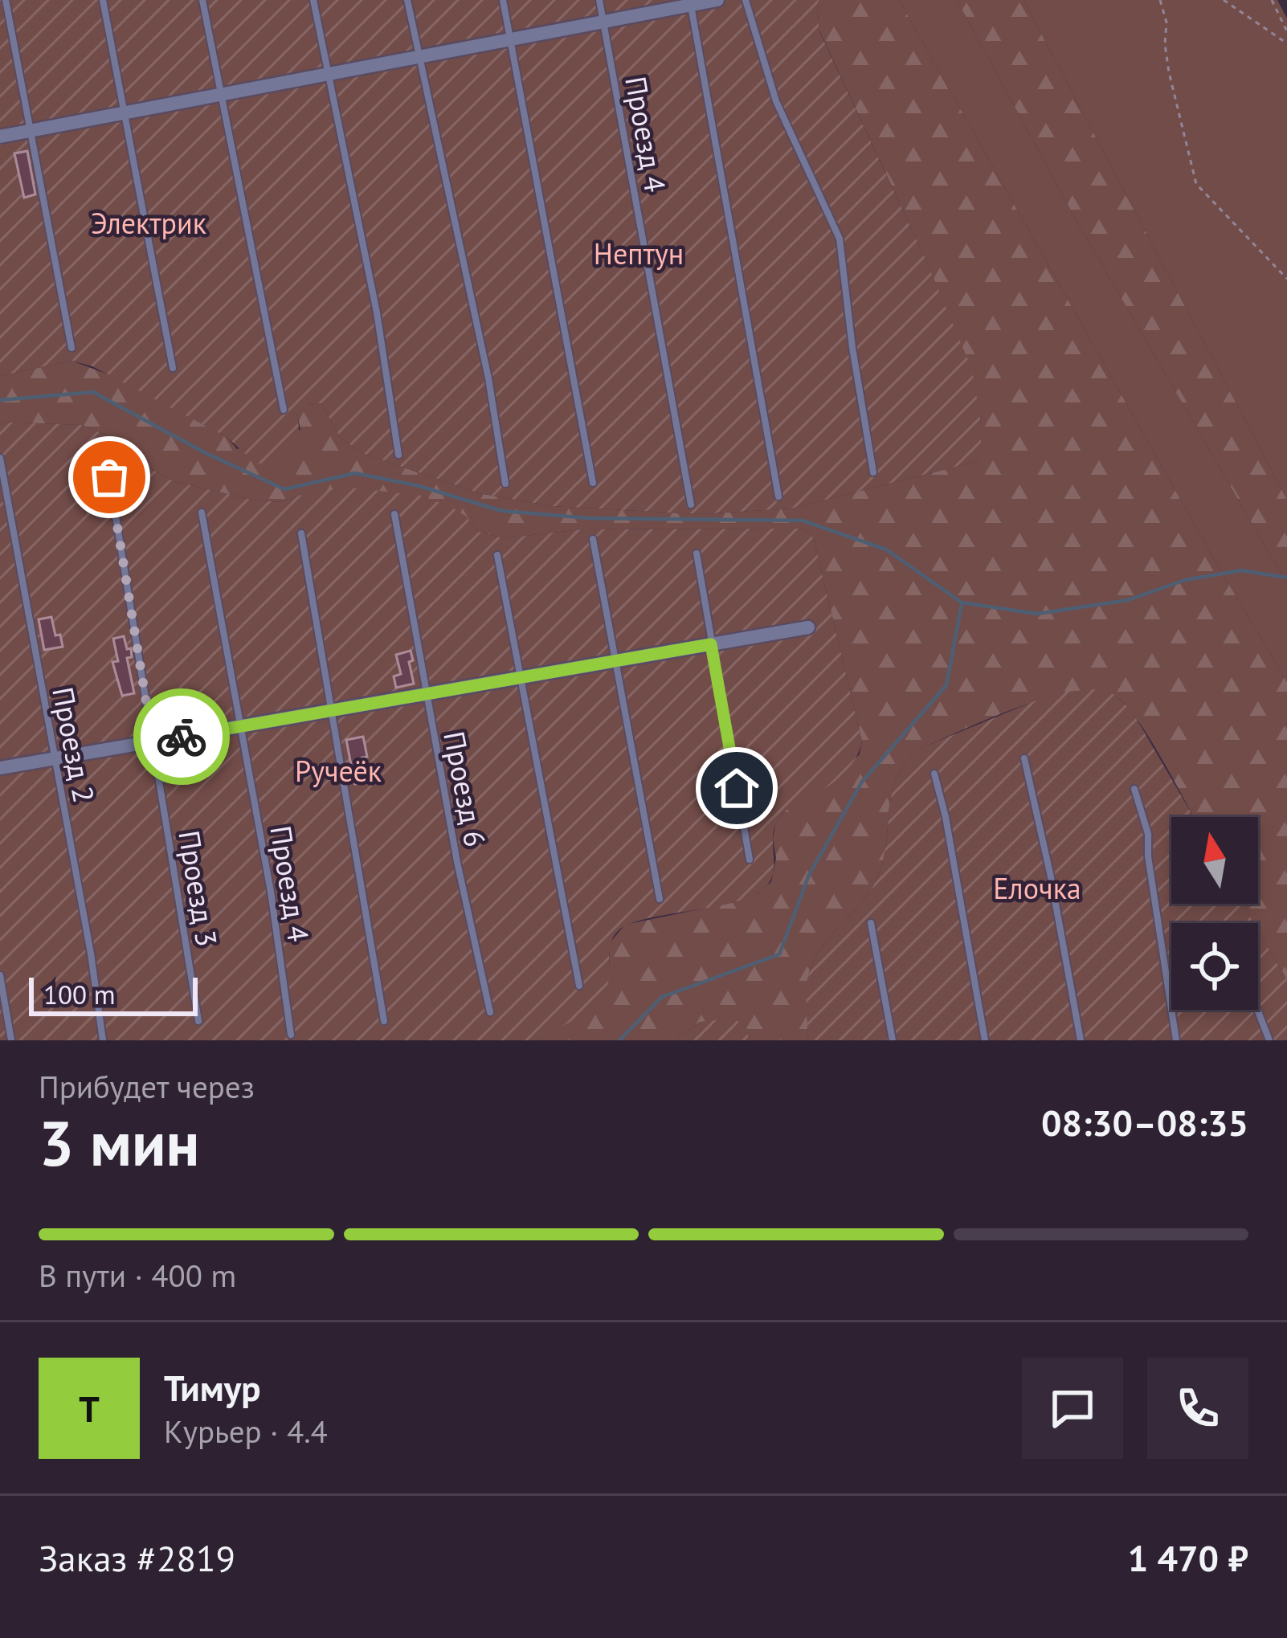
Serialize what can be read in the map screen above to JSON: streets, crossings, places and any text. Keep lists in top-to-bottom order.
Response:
{
  "streets": {
    "lane": [
      "Проезд 4",
      "Проезд 2",
      "Проезд 6",
      "Проезд 3"
    ]
  },
  "parks": [
    "Электрик",
    "Нептун",
    "Ручеёк",
    "Елочка"
  ],
  "scale_bar": "100 m",
  "north": "top",
  "page": {
    "scale": "100 m",
    "heading": ["3 мин", "Прибудет через", "08:30–08:35"],
    "panel": [
      "Тимур",
      "Курьер · 4.4",
      "Заказ #2819",
      "1 470 ₽"
    ],
    "bar": "В пути · 400 m",
    "round": "Т"
  }
}
